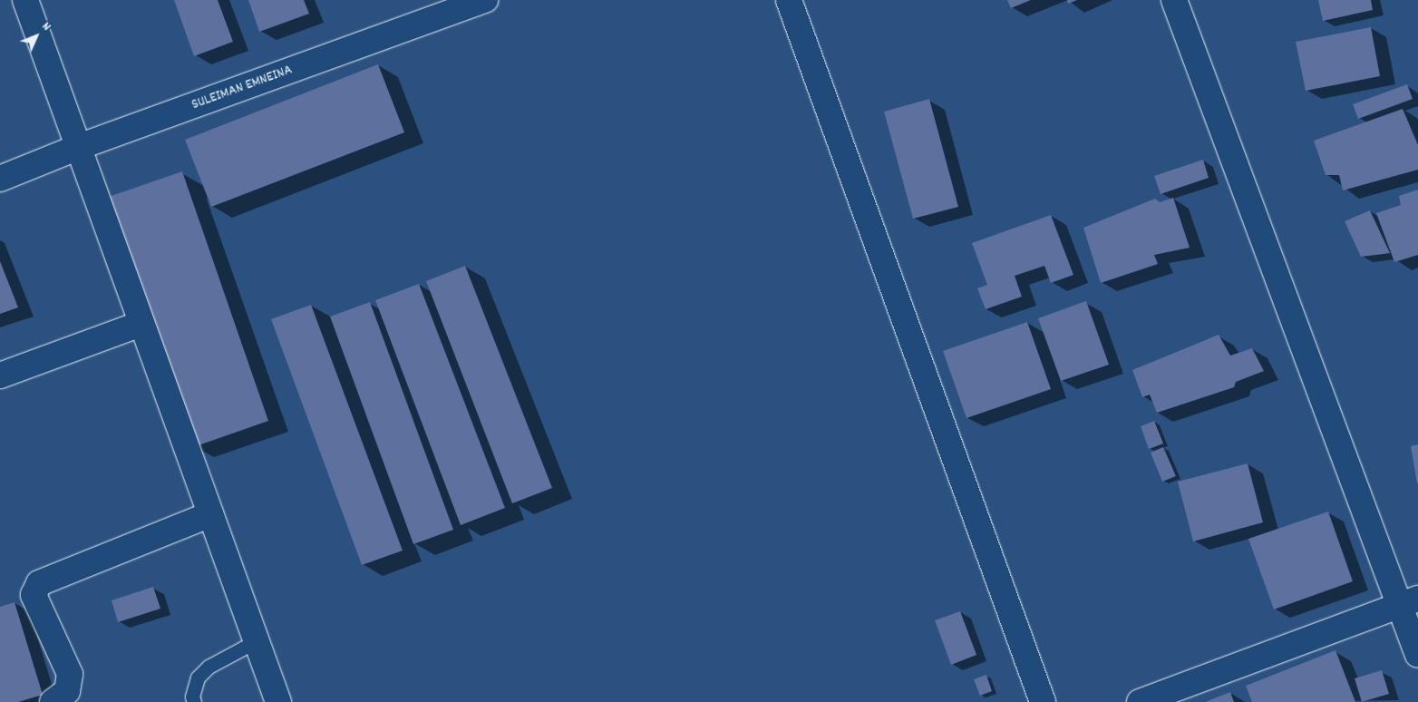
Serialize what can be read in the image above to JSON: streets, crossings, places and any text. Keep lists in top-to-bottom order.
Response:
{
  "streets": {
    "street": ["SULEIMAN EMNEINA"]
  },
  "north": "top right"
}
